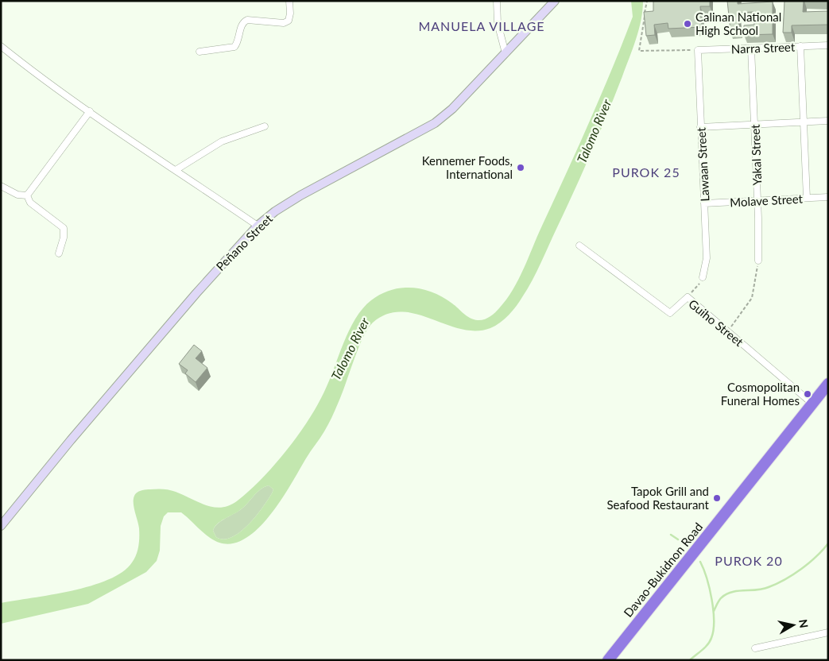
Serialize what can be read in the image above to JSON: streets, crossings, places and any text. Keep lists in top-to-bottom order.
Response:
{
  "streets": {
    "highway": ["Davao-Bukidnon Road"],
    "street": [
      "Narra Street",
      "Yakal Street",
      "Lawaan Street",
      "Molave Street",
      "Peñano Street",
      "Guiho Street"
    ]
  },
  "crossings": [
    ["Narra Street", "Yakal Street"],
    ["Narra Street", "Lawaan Street"],
    ["Yakal Street", "Molave Street"],
    ["Lawaan Street", "Molave Street"],
    ["Guiho Street", "Davao-Bukidnon Road"]
  ],
  "districts": ["MANUELA VILLAGE", "PUROK 25", "PUROK 20"],
  "water": ["Talomo River"],
  "places": [
    "Calinan National High School",
    "Kennemer Foods, International",
    "Cosmopolitan Funeral Homes",
    "Tapok Grill and Seafood Restaurant"
  ],
  "north": "right"
}
